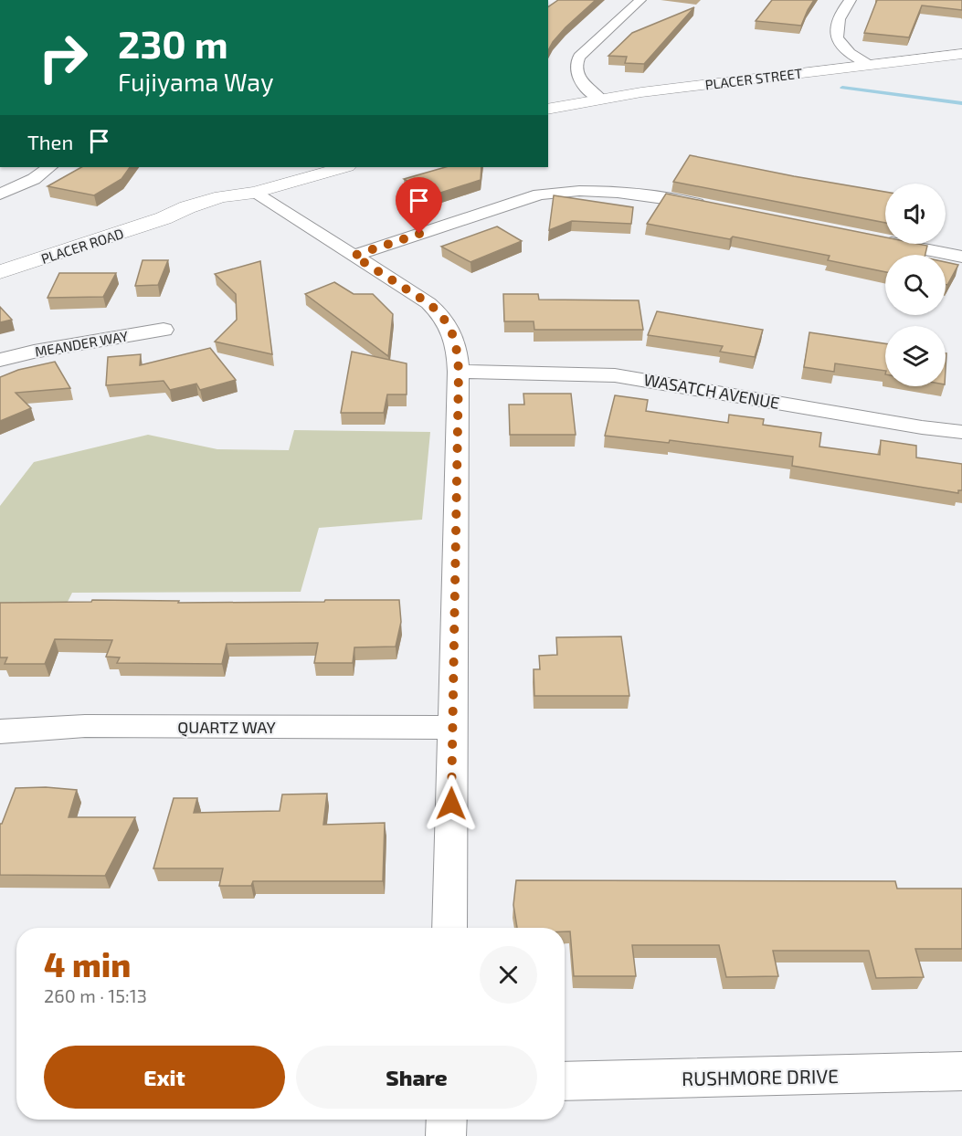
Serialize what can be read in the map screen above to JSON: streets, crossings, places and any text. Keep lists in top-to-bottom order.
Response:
{
  "streets": {
    "main road": ["PLACER STREET", "PLACER ROAD"],
    "street": [
      "MEANDER WAY",
      "WASATCH AVENUE",
      "QUARTZ WAY",
      "RUSHMORE DRIVE"
    ]
  },
  "page": {
    "turn": ["230 m", "Fujiyama Way"],
    "then": "Then",
    "heading": ["4 min", "260 m · 15:13"],
    "buttons": ["Exit", "Share"]
  }
}
